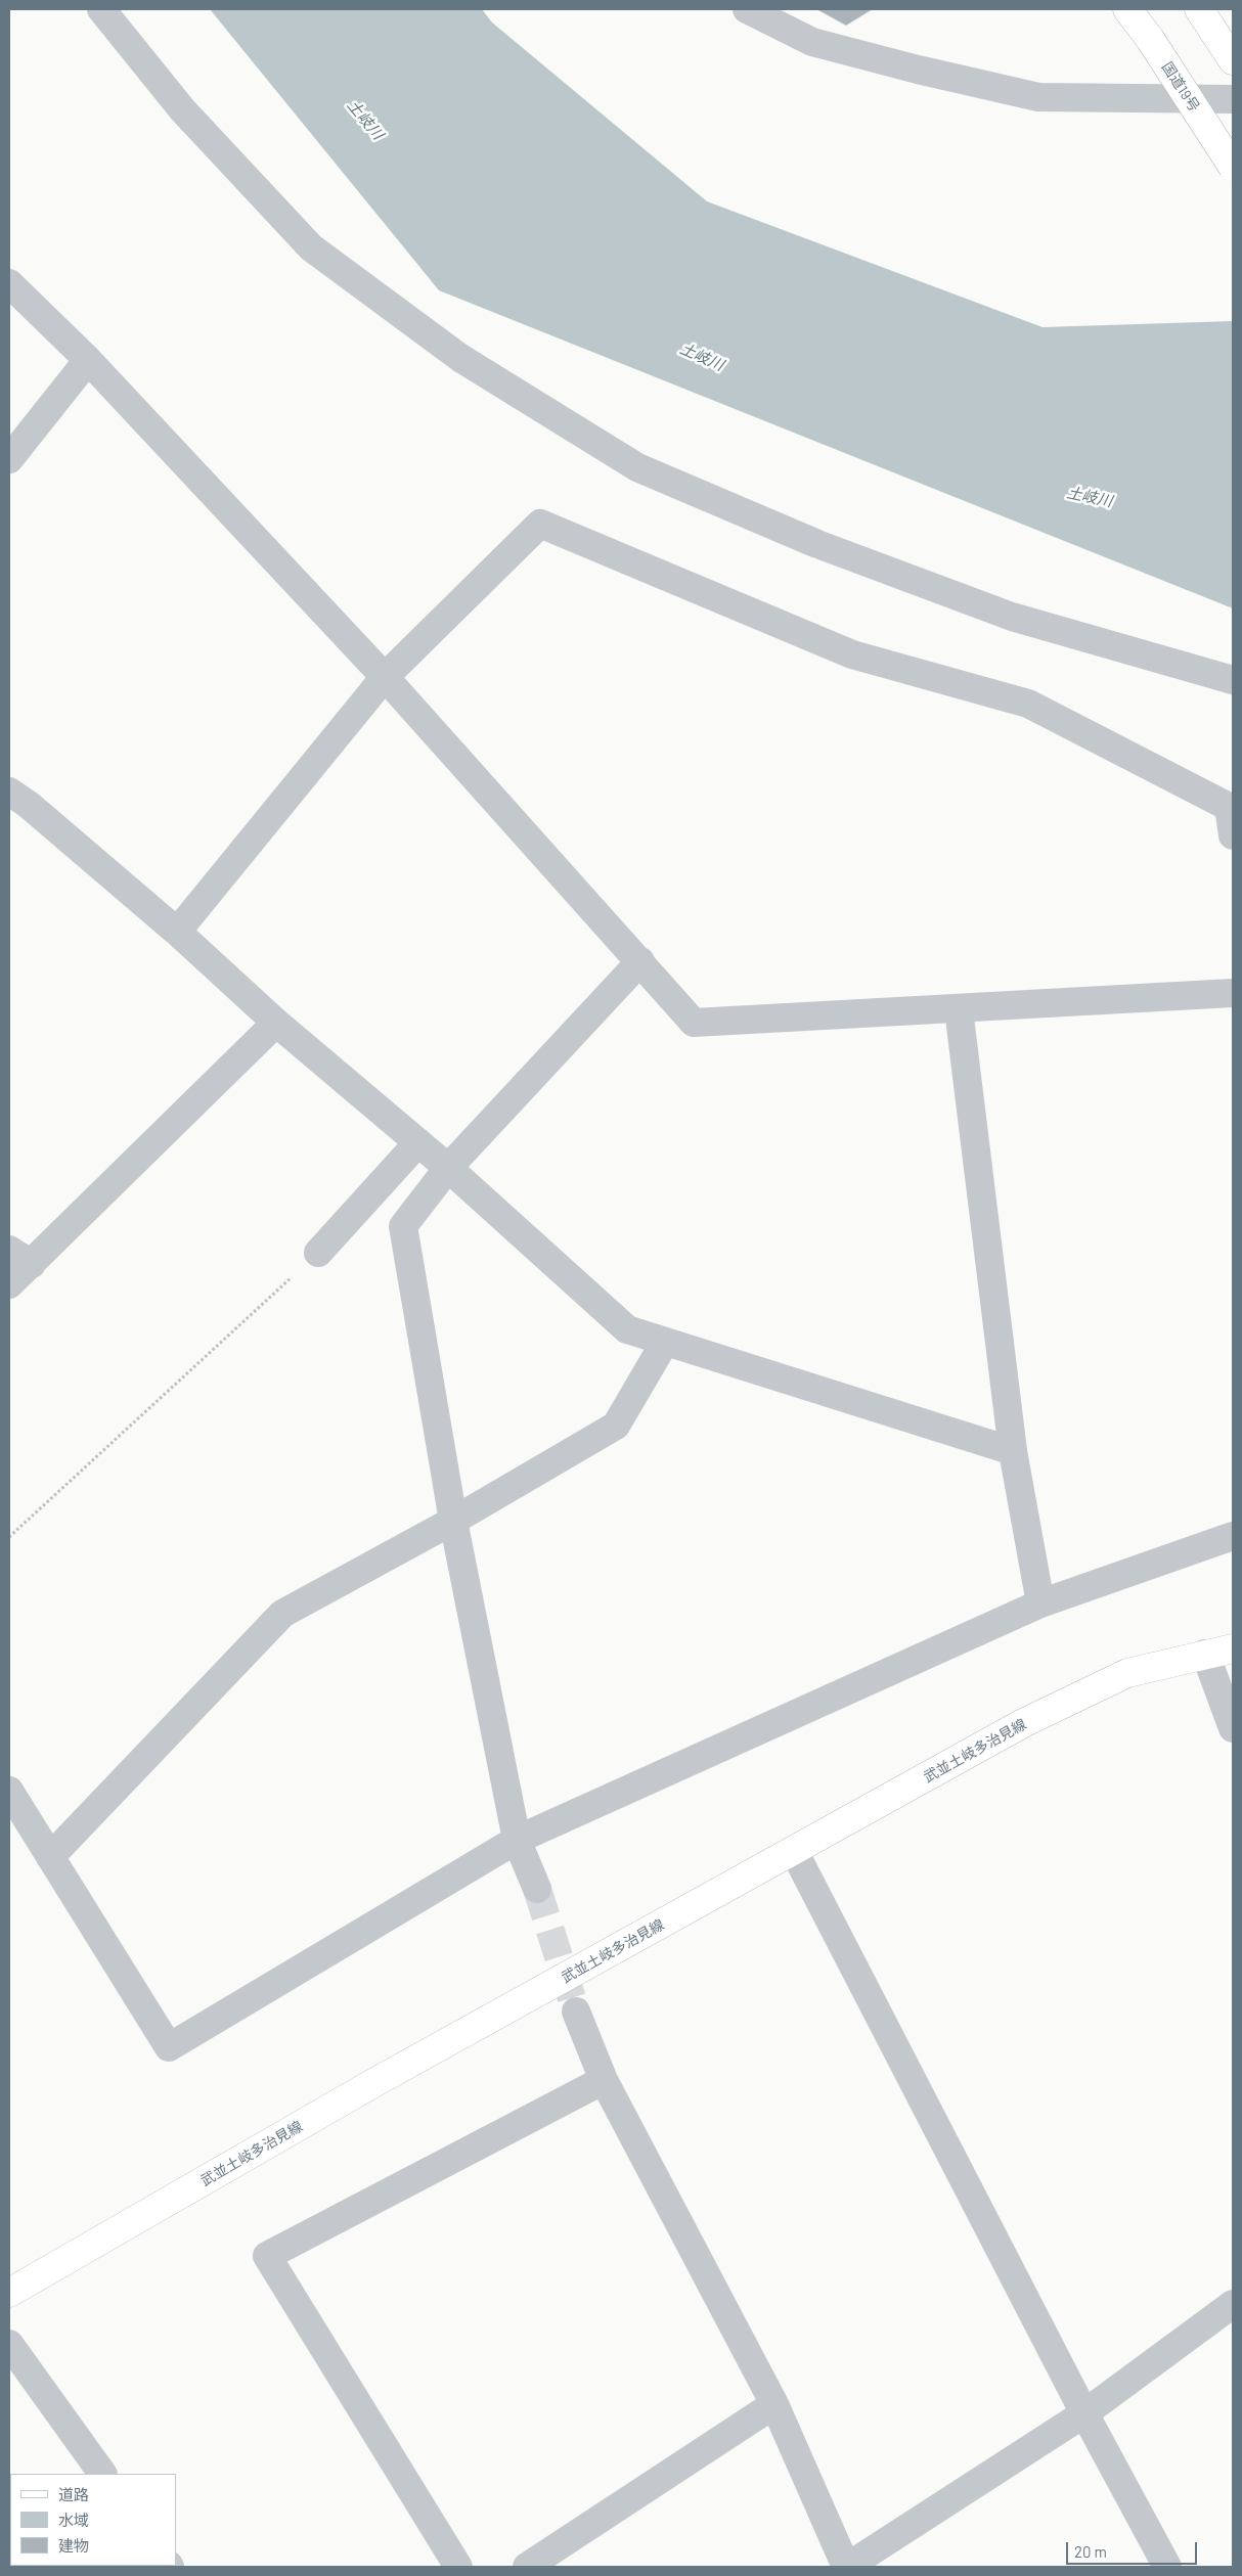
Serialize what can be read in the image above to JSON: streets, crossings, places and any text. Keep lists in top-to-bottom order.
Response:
{
  "streets": {
    "main road": ["国道19号", "武並土岐多治見線"]
  },
  "water": ["土岐川"],
  "legend": ["道路", "水域", "建物"],
  "scale_bar": "20 m"
}
